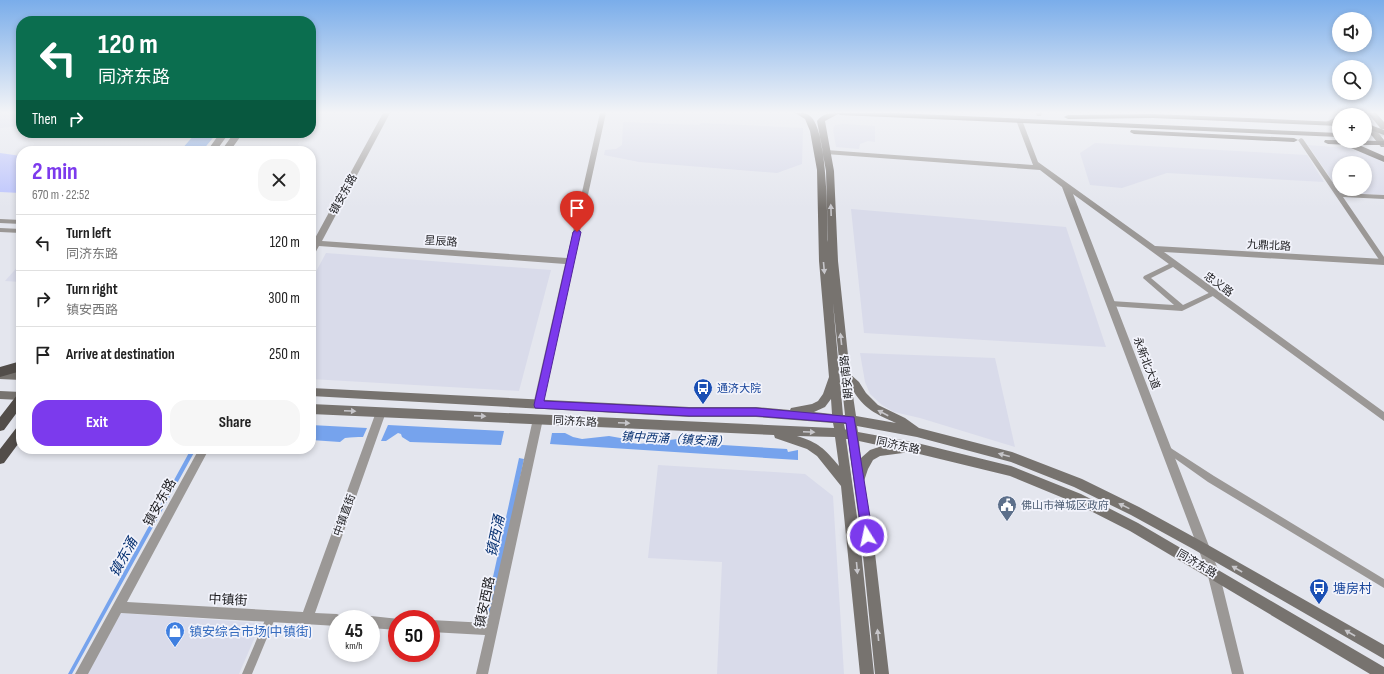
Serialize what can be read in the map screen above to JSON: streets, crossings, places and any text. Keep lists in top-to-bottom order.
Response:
{
  "streets": {
    "main road": ["朝安南路", "同济东路"],
    "street": [
      "镇安东路",
      "星辰路",
      "九鼎北路",
      "忠义路",
      "永新北大道",
      "中镇直街",
      "中镇街",
      "镇安西路"
    ]
  },
  "crossings": [
    ["镇安东路", "中镇街"],
    ["九鼎北路", "忠义路"],
    ["忠义路", "永新北大道"],
    ["永新北大道", "同济东路"],
    ["朝安南路", "同济东路"],
    ["同济东路", "中镇直街"],
    ["同济东路", "镇安西路"],
    ["中镇直街", "中镇街"]
  ],
  "water": ["镇中西涌（镇安涌）", "镇西涌", "镇东涌"],
  "places": {
    "bus stop": ["通济大院", "塘房村"],
    "public building": ["佛山市禅城区政府"],
    "shop": ["镇安综合市场(中镇街)"]
  },
  "page": {
    "map_buttons": ["+", "−"],
    "turn": ["120 m", "同济东路"],
    "then": "Then",
    "heading": ["2 min", "670 m · 22:52"],
    "list": [
      {
        "name": "Turn left",
        "note": "同济东路",
        "value": "120 m"
      },
      {
        "name": "Turn right",
        "note": "镇安西路",
        "value": "300 m"
      },
      {
        "name": "Arrive at destination",
        "value": "250 m"
      }
    ],
    "buttons": ["Exit", "Share"],
    "speed": "45 km/h",
    "limit": "50"
  }
}
